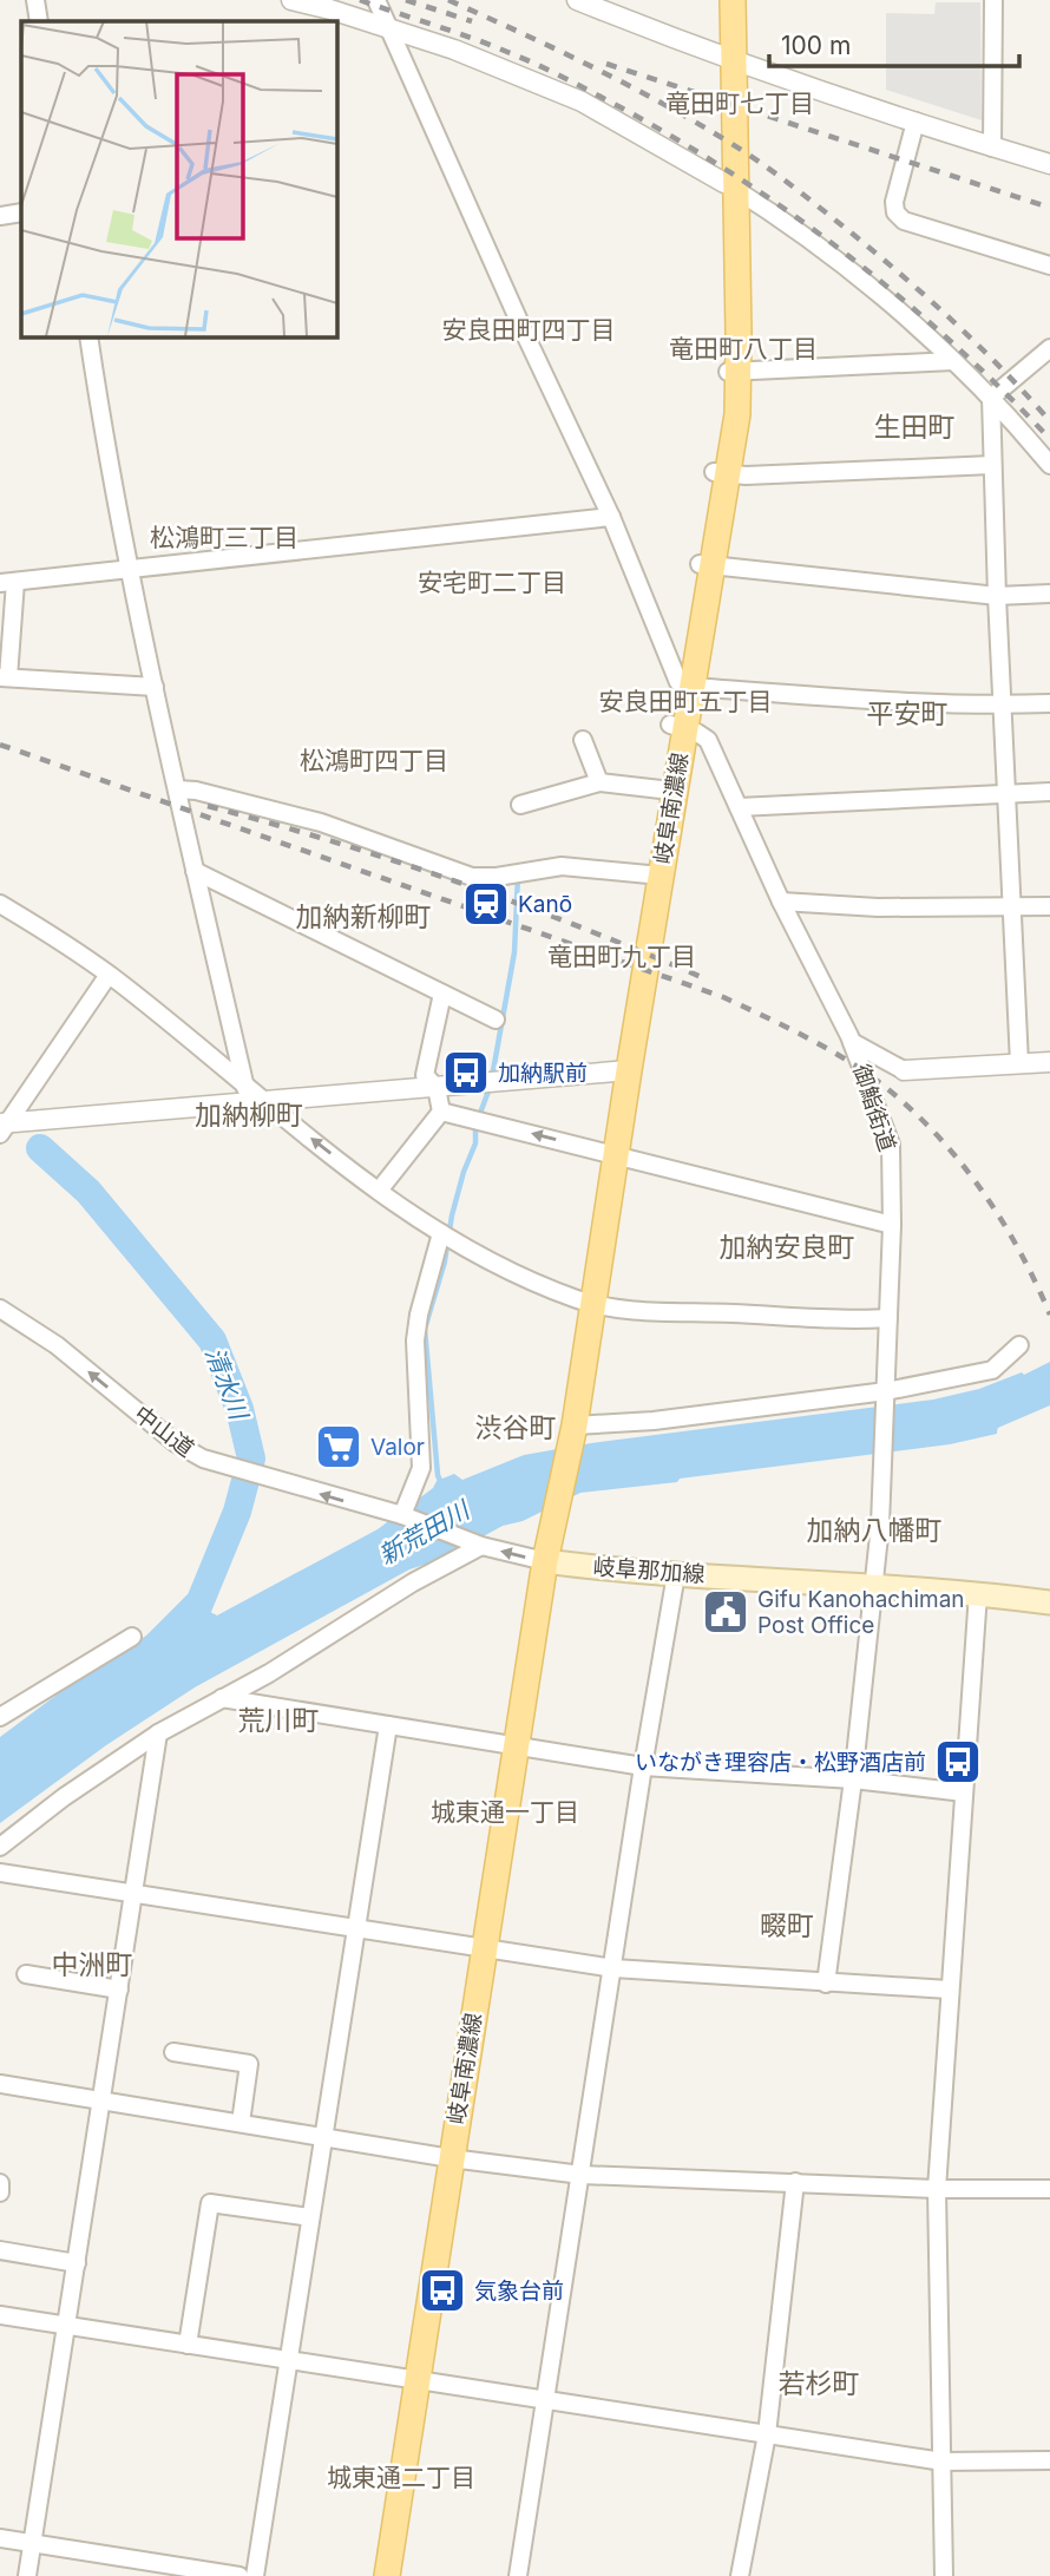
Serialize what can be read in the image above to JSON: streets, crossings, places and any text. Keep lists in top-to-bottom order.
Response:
{
  "streets": {
    "main road": ["岐阜南濃線", "岐阜那加線"],
    "street": ["御鮨街道", "中山道"]
  },
  "crossings": [
    ["岐阜南濃線", "御鮨街道"],
    ["岐阜南濃線", "中山道"],
    ["岐阜南濃線", "岐阜那加線"],
    ["御鮨街道", "岐阜那加線"],
    ["中山道", "岐阜那加線"]
  ],
  "one_way": ["中山道"],
  "districts": [
    "竜田町七丁目",
    "安良田町四丁目",
    "竜田町八丁目",
    "生田町",
    "松鴻町三丁目",
    "安宅町二丁目",
    "安良田町五丁目",
    "平安町",
    "松鴻町四丁目",
    "加納新柳町",
    "竜田町九丁目",
    "加納柳町",
    "加納安良町",
    "渋谷町",
    "加納八幡町",
    "荒川町",
    "城東通一丁目",
    "畷町",
    "中洲町",
    "若杉町",
    "城東通二丁目"
  ],
  "water": ["清水川", "新荒田川"],
  "places": {
    "station": ["Kanō"],
    "bus stop": ["加納駅前", "いながき理容店・松野酒店前", "気象台前"],
    "supermarket": ["Valor"],
    "public building": ["Gifu Kanohachiman Post Office"]
  },
  "scale_bar": "100 m"
}
